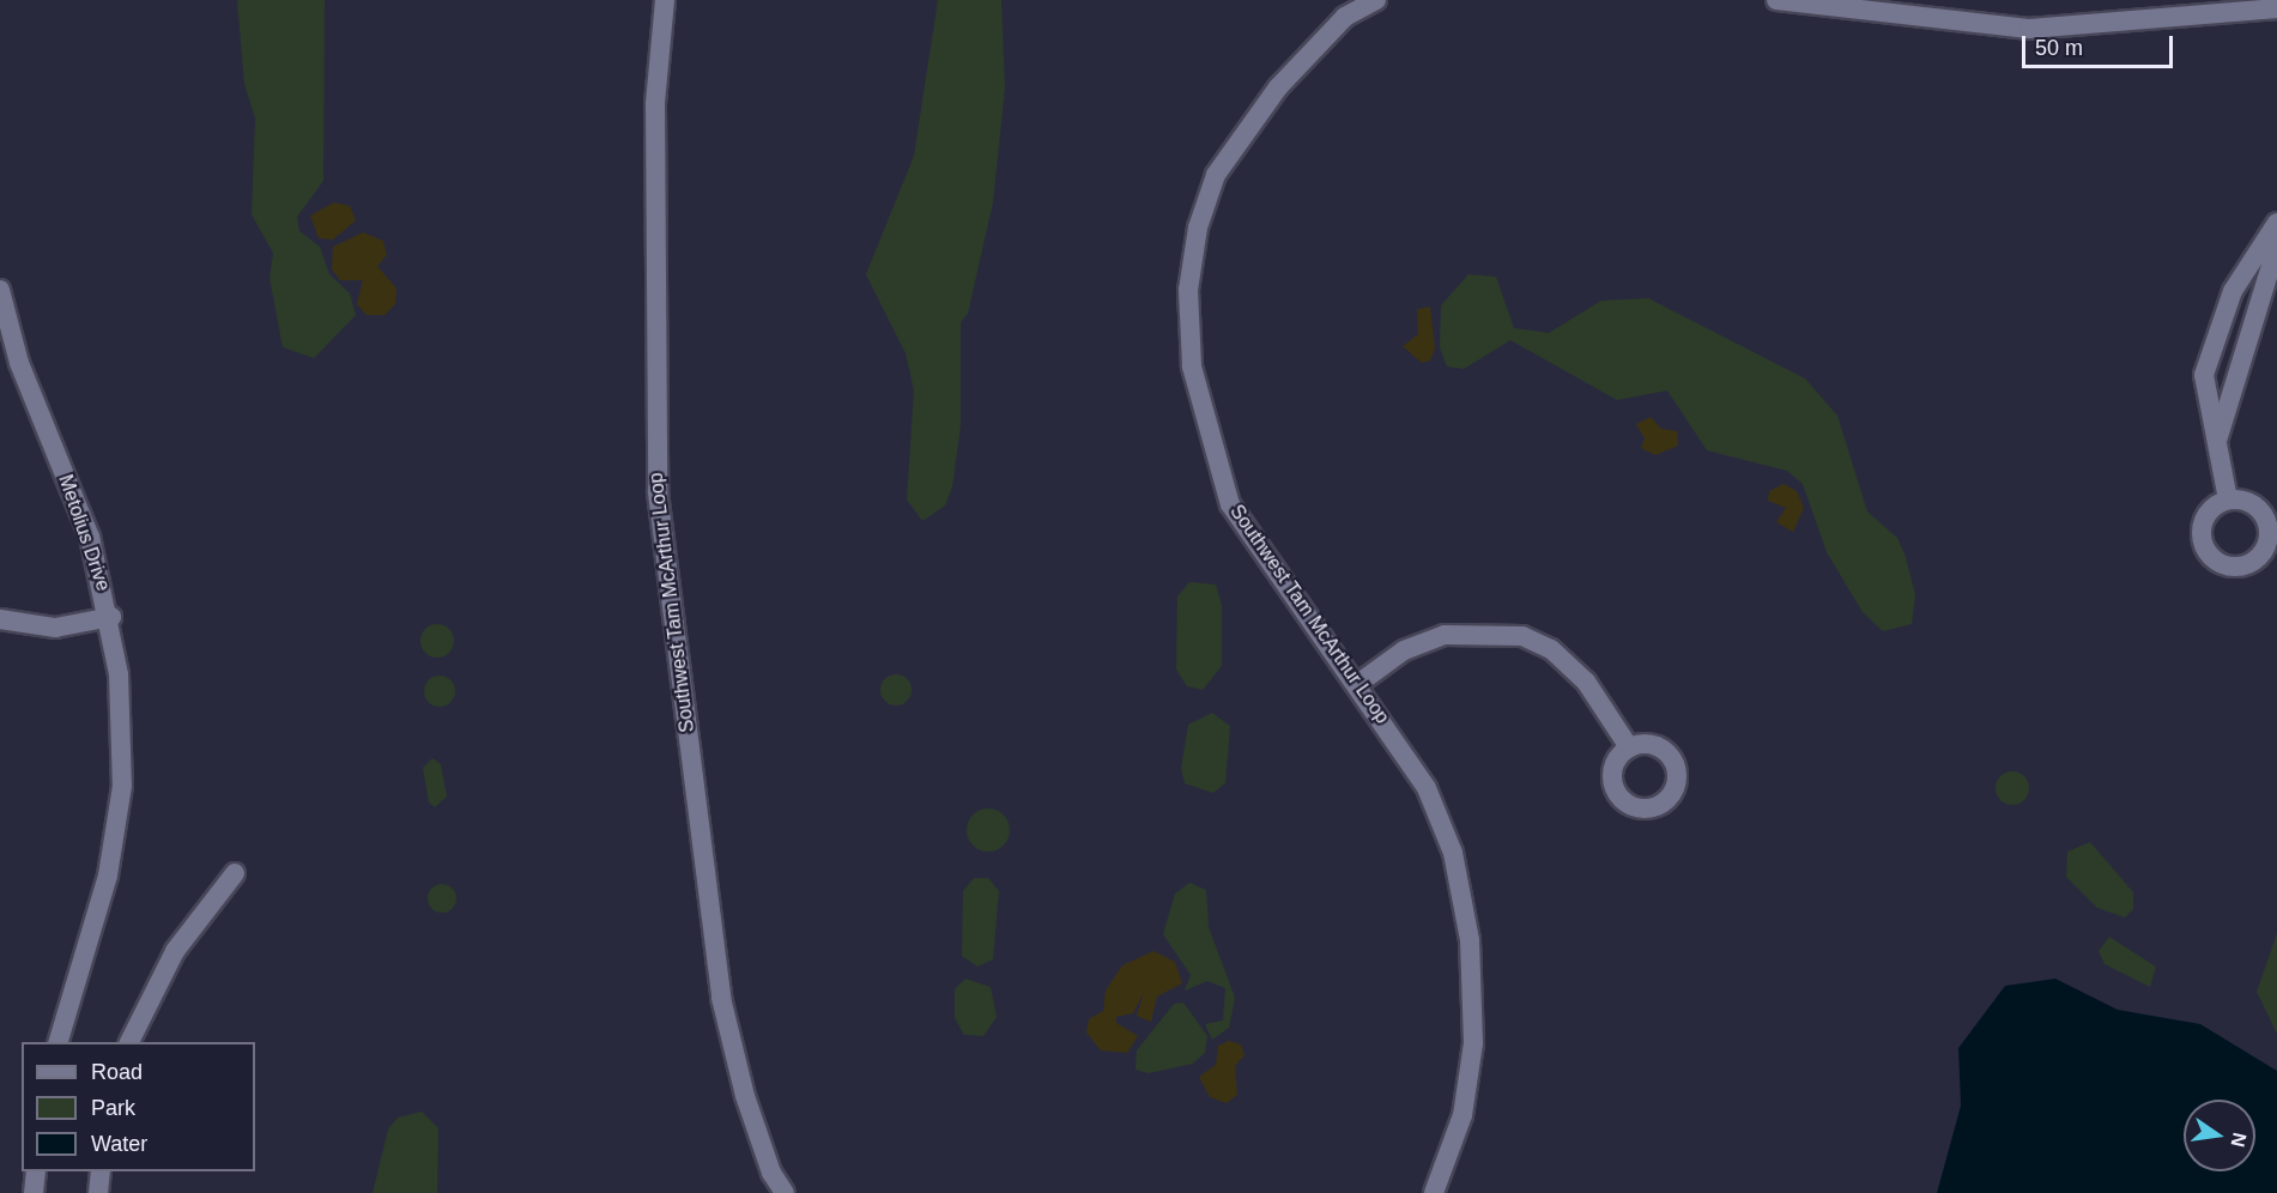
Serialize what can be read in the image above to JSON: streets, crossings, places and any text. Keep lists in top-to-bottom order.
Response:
{
  "streets": {
    "street": ["Metolius Drive", "Southwest Tam McArthur Loop"]
  },
  "legend": ["Road", "Park", "Water"],
  "scale_bar": "50 m",
  "north": "right"
}
